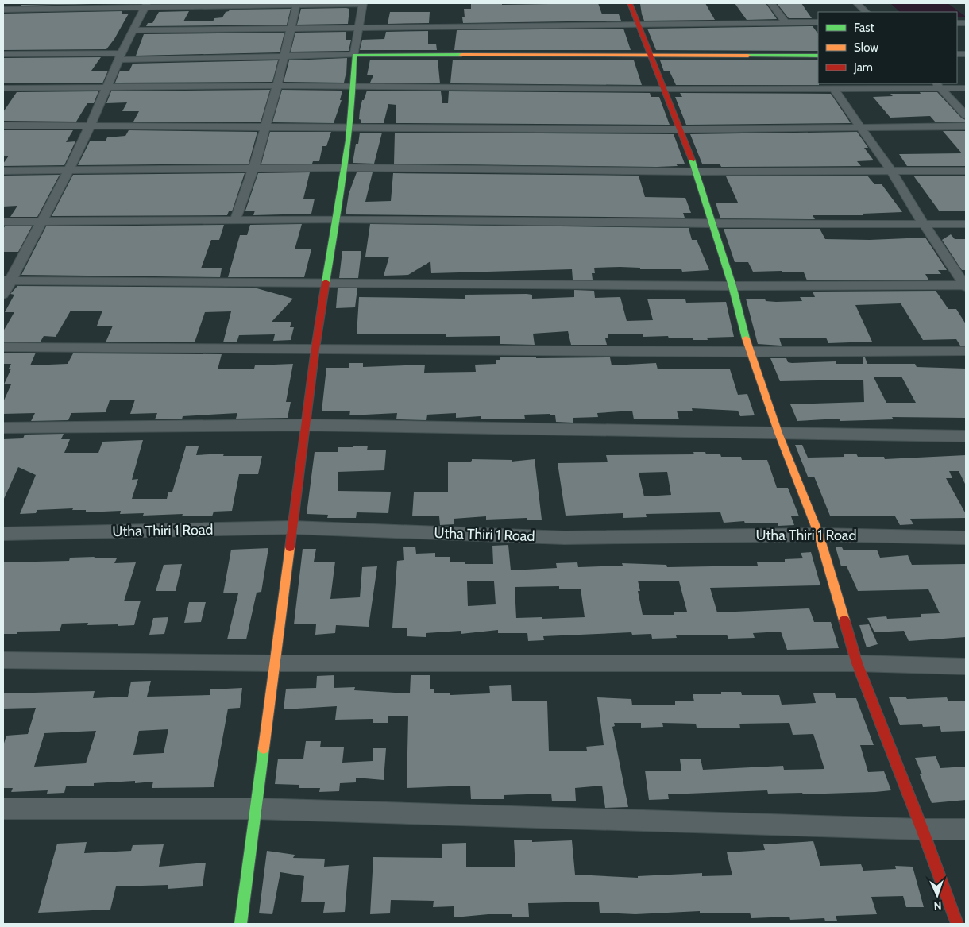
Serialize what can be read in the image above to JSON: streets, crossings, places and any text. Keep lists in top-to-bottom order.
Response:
{
  "streets": {
    "street": ["Utha Thiri 1 Road"]
  },
  "legend": ["Fast", "Slow", "Jam"],
  "north": "bottom"
}
